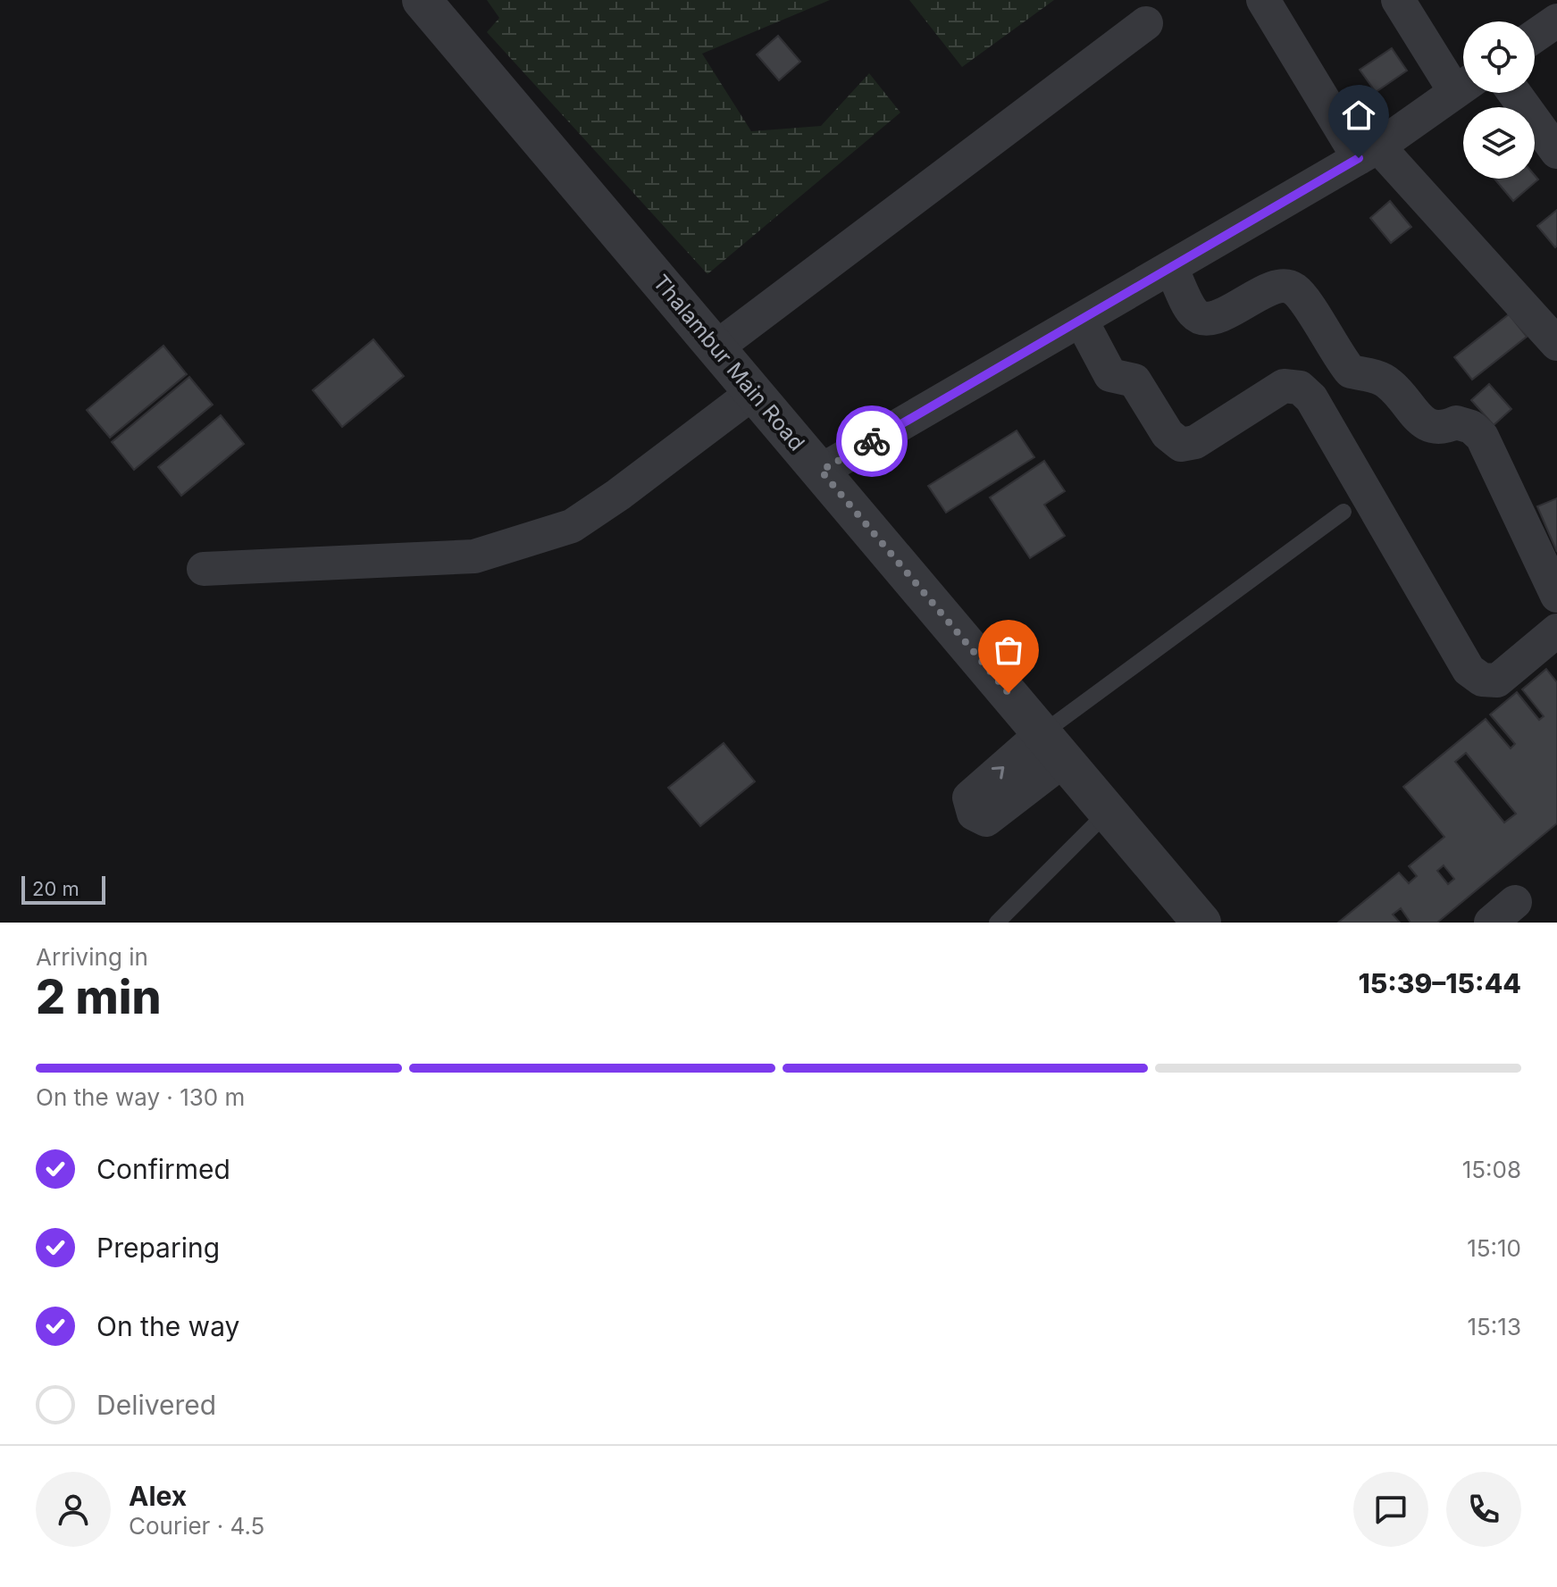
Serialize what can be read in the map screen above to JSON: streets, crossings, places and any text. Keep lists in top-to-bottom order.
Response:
{
  "streets": {
    "street": ["Thalambur Main Road"]
  },
  "scale_bar": "20 m",
  "page": {
    "scale": "20 m",
    "heading": ["2 min", "Arriving in", "15:39–15:44"],
    "panel": ["Alex", "Courier · 4.5"],
    "bar": "On the way · 130 m",
    "list": [
      ["Confirmed", "15:08"],
      ["Preparing", "15:10"],
      ["On the way", "15:13"],
      "Delivered"
    ]
  }
}
